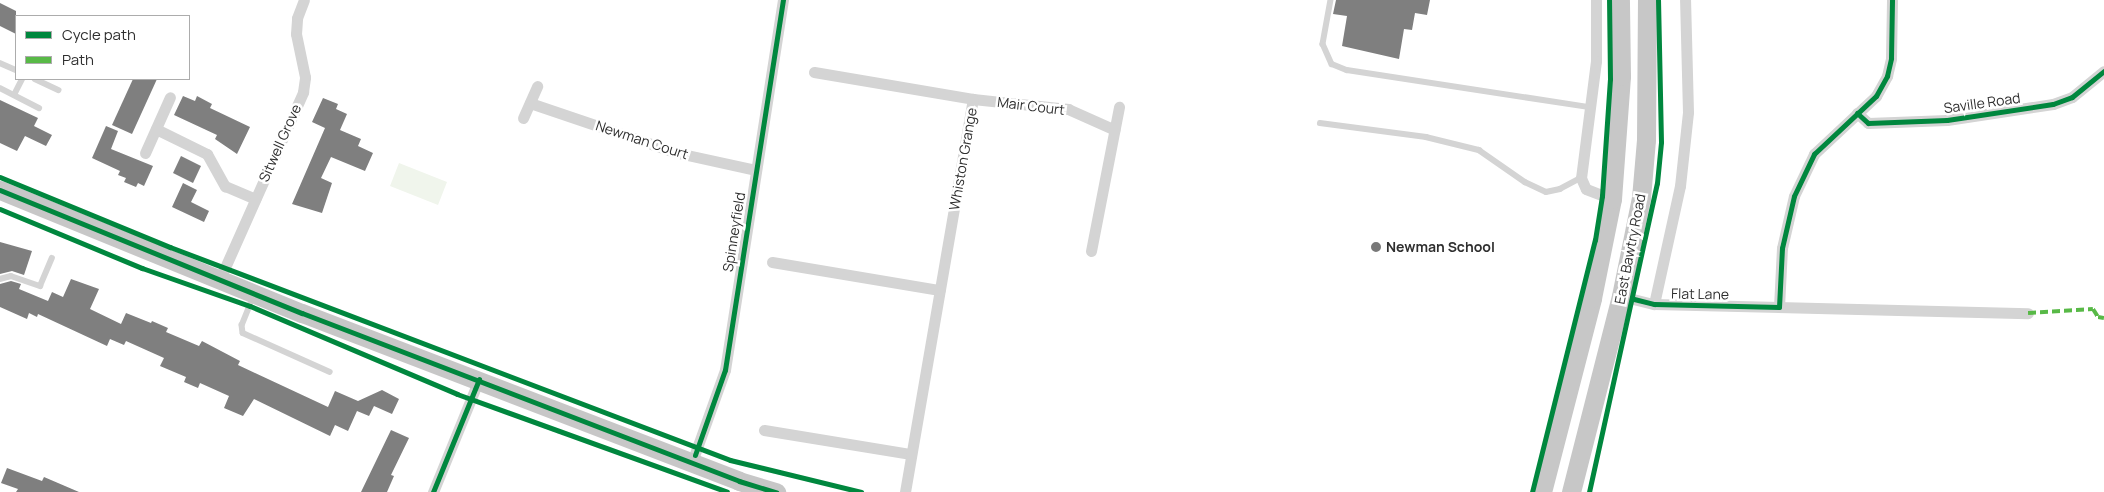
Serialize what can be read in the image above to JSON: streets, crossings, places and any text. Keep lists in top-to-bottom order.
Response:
{
  "streets": {
    "main road": ["East Bawtry Road"],
    "street": [
      "Saville Road",
      "Mair Court",
      "Newman Court",
      "Sitwell Grove",
      "Whiston Grange",
      "Spinneyfield",
      "Flat Lane"
    ]
  },
  "crossings": [
    ["Mair Court", "Whiston Grange"],
    ["Newman Court", "Spinneyfield"],
    ["East Bawtry Road", "Flat Lane"]
  ],
  "places": ["Newman School"],
  "legend": ["Cycle path", "Path"]
}
